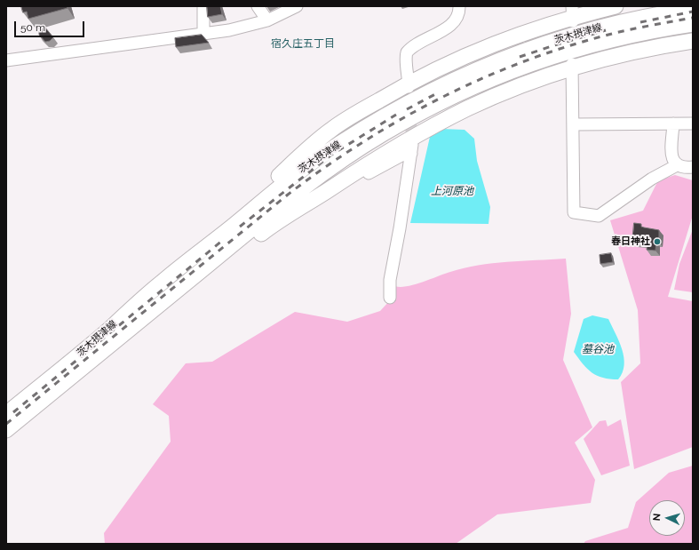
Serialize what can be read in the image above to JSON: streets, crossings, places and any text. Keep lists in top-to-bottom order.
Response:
{
  "streets": {
    "main road": ["茨木摂津線"]
  },
  "districts": ["宿久庄五丁目"],
  "water": ["上河原池", "墓谷池"],
  "places": ["春日神社"],
  "scale_bar": "50 m",
  "north": "left"
}
